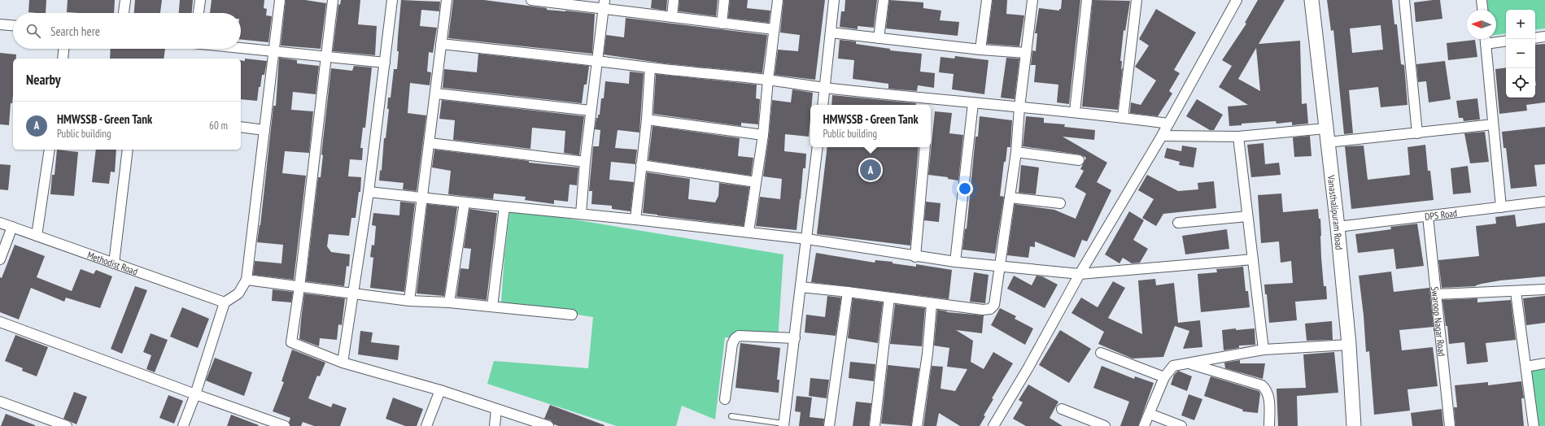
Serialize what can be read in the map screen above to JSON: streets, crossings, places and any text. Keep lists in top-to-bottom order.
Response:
{
  "streets": {
    "street": [
      "Vanasthalipuram Road",
      "DPS Road",
      "Methodist Road",
      "Swaroop Nagar Road"
    ]
  },
  "crossings": [
    ["Vanasthalipuram Road", "DPS Road"],
    ["DPS Road", "Swaroop Nagar Road"]
  ],
  "north": "left",
  "page": {
    "map_buttons": ["+", "−"],
    "search": "Search here",
    "heading": "Nearby",
    "list": [
      {
        "mark": "A",
        "name": "HMWSSB - Green Tank",
        "note": "Public building",
        "value": "60 m"
      }
    ],
    "popup": ["HMWSSB - Green Tank", "Public building"],
    "pins": "A"
  }
}
